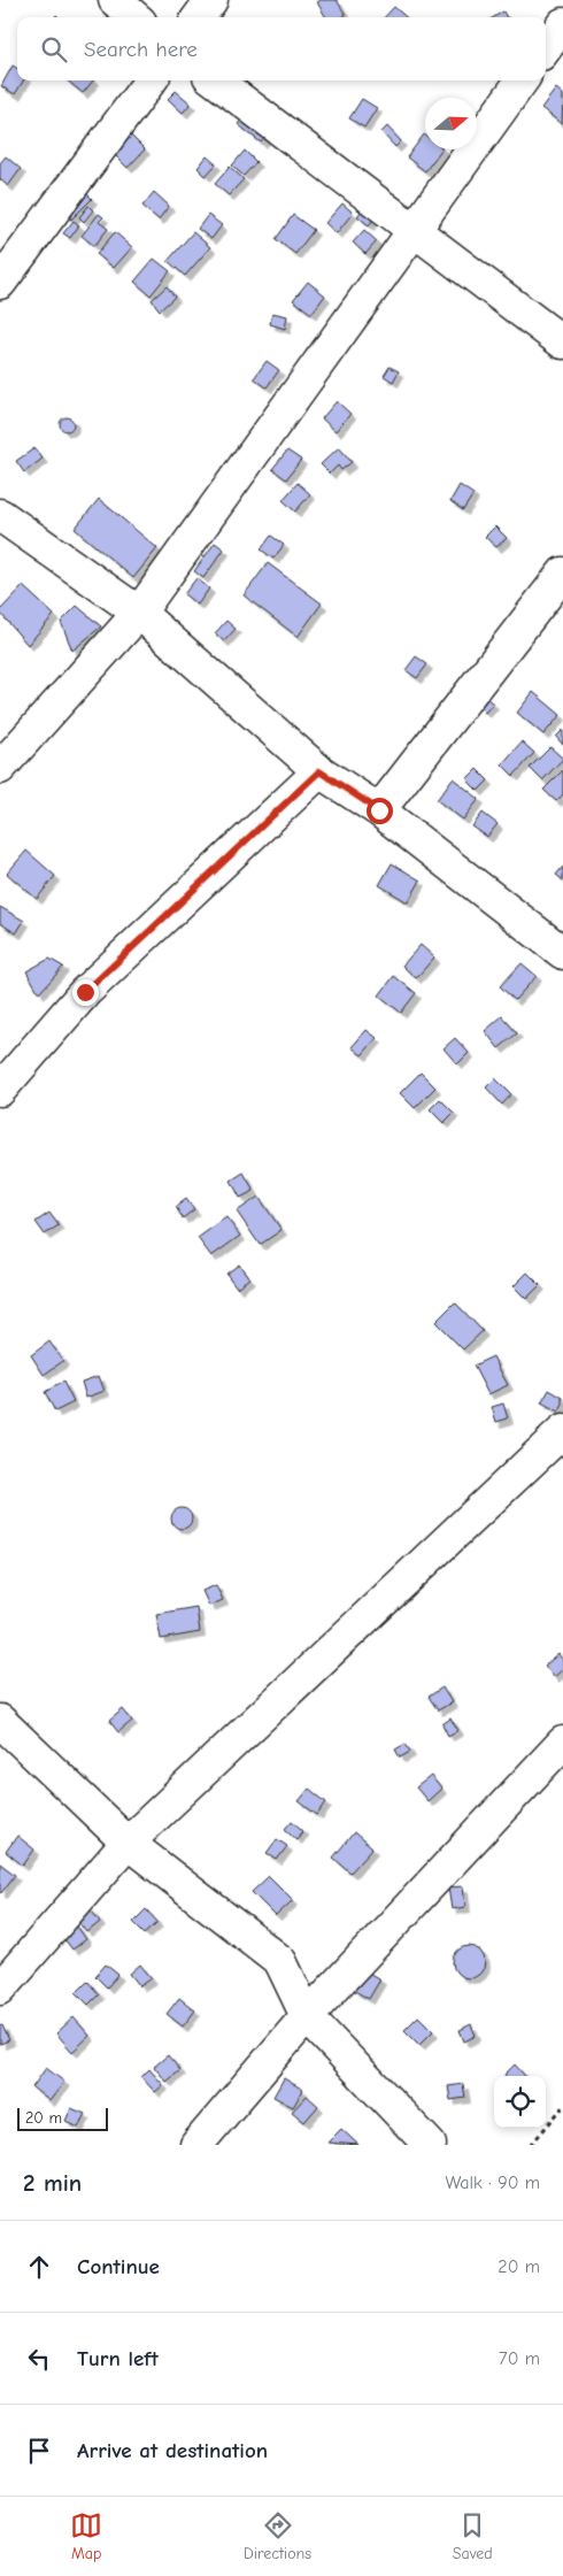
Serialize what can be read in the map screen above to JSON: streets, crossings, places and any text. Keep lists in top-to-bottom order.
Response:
{
  "scale_bar": "20 m",
  "north": "right",
  "page": {
    "search": "Search here",
    "scale": "20 m",
    "heading": ["2 min", "Walk · 90 m"],
    "list": [
      ["Continue", "20 m"],
      ["Turn left", "70 m"],
      "Arrive at destination"
    ],
    "nav": ["Map", "Directions", "Saved"]
  }
}
